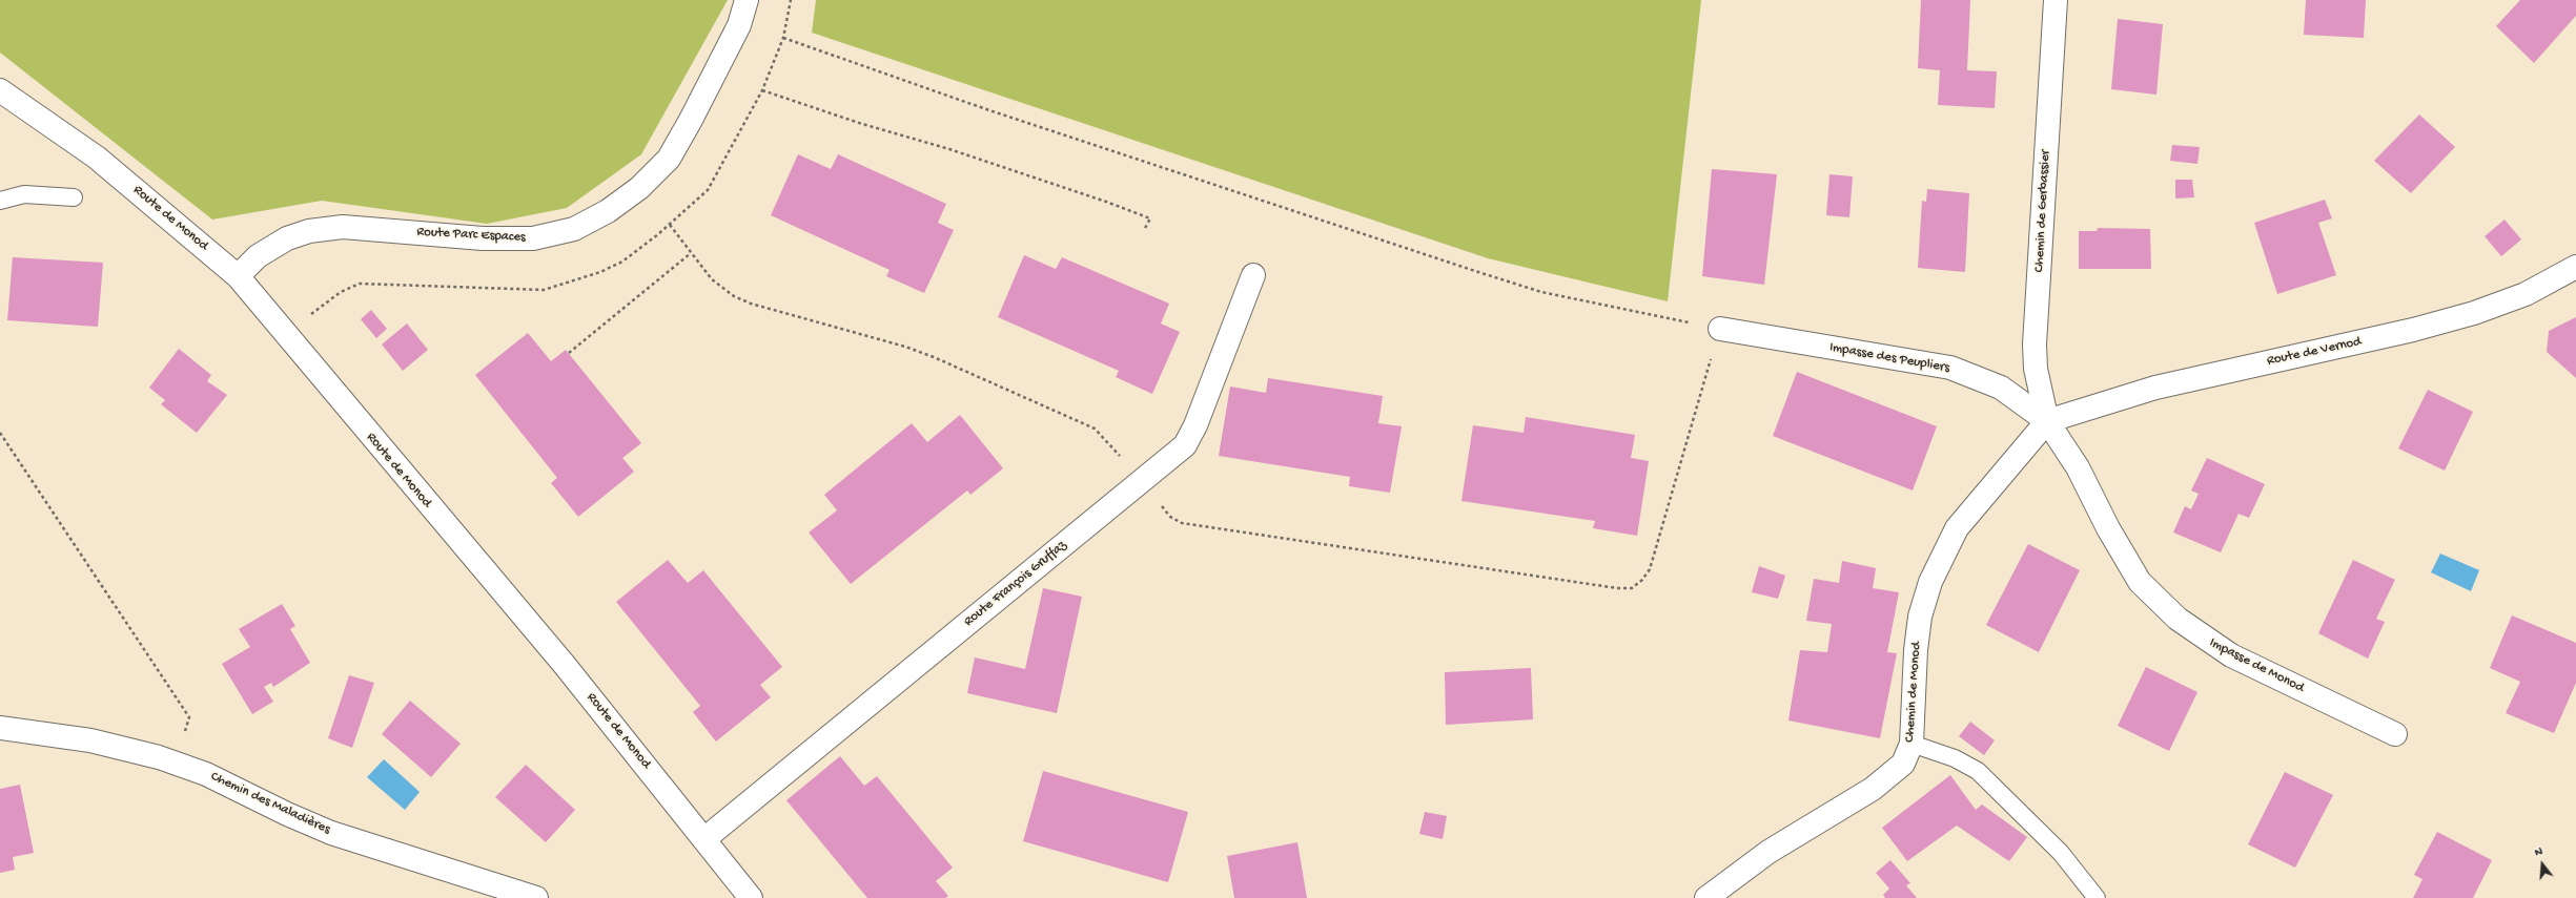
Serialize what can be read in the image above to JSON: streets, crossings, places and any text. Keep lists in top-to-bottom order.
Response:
{
  "streets": {
    "street": [
      "Chemin de Gerbassier",
      "Route de Monod",
      "Route Parc Espaces",
      "Route de Vernod",
      "Impasse des Peupliers",
      "Route François Gruffaz",
      "Impasse de Monod",
      "Chemin de Monod",
      "Chemin des Maladières"
    ]
  },
  "crossings": [
    ["Chemin de Gerbassier", "Route de Vernod"],
    ["Chemin de Gerbassier", "Impasse des Peupliers"],
    ["Chemin de Gerbassier", "Impasse de Monod"],
    ["Chemin de Gerbassier", "Chemin de Monod"],
    ["Route de Monod", "Route Parc Espaces"],
    ["Route de Monod", "Route François Gruffaz"],
    ["Route de Vernod", "Impasse des Peupliers"],
    ["Route de Vernod", "Impasse de Monod"],
    ["Route de Vernod", "Chemin de Monod"],
    ["Impasse des Peupliers", "Impasse de Monod"],
    ["Impasse des Peupliers", "Chemin de Monod"],
    ["Impasse de Monod", "Chemin de Monod"]
  ],
  "north": "top"
}
